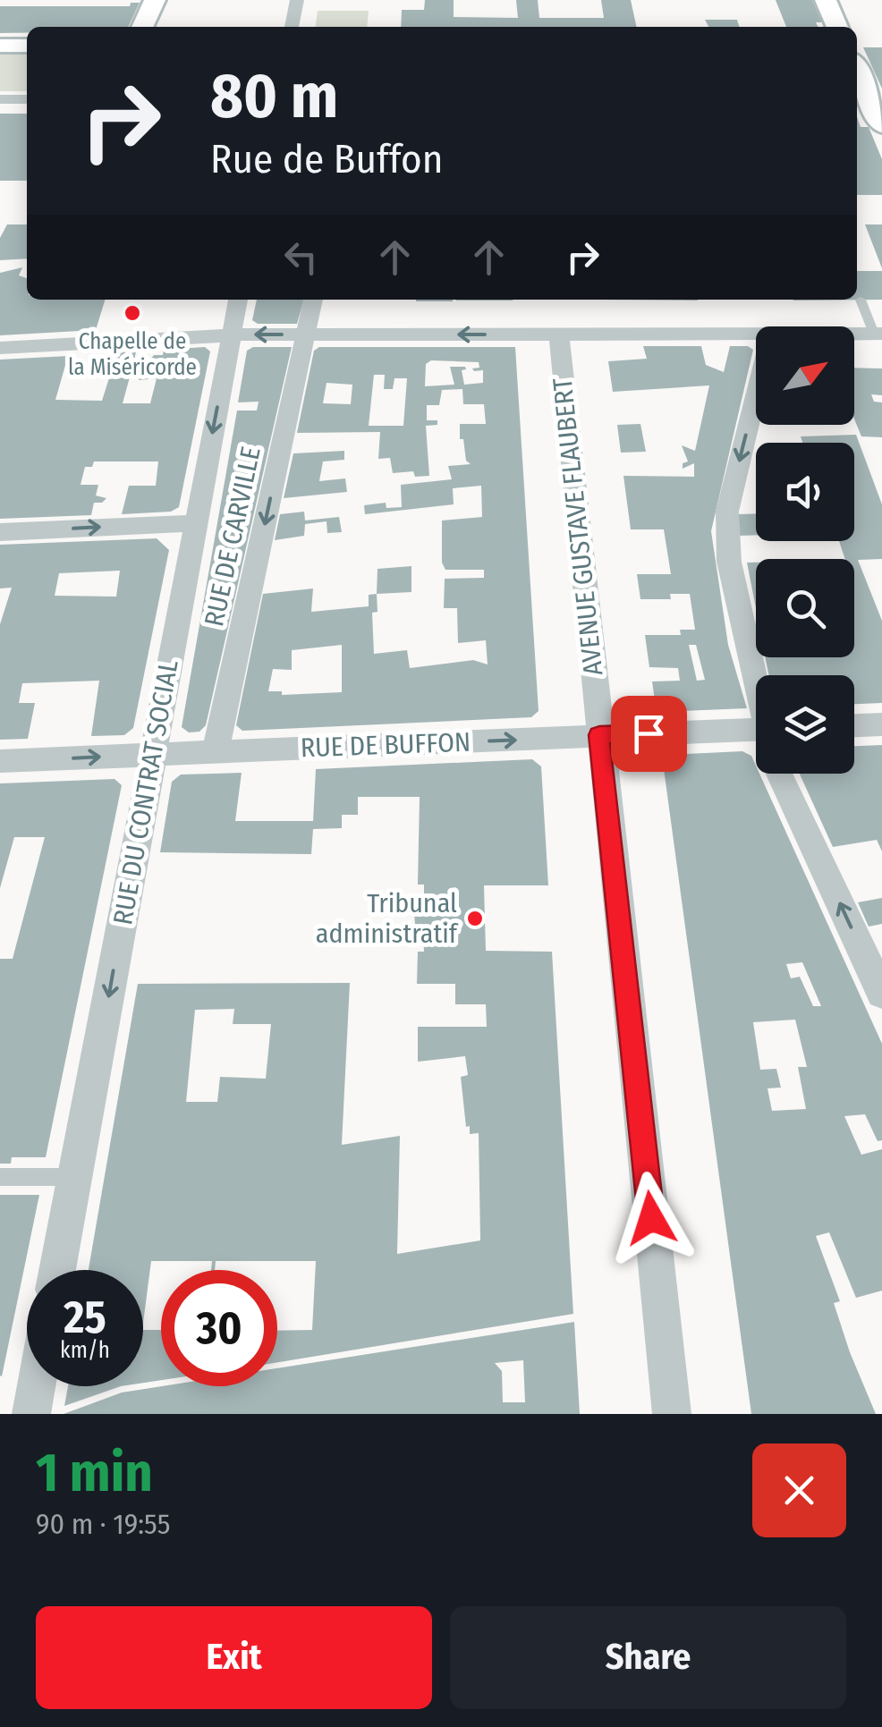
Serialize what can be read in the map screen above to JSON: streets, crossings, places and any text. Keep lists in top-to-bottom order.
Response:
{
  "streets": {
    "street": [
      "AVENUE GUSTAVE FLAUBERT",
      "RUE DE CARVILLE",
      "RUE DE BUFFON",
      "RUE DU CONTRAT SOCIAL"
    ]
  },
  "crossings": [
    ["AVENUE GUSTAVE FLAUBERT", "RUE DE BUFFON"],
    ["RUE DE CARVILLE", "RUE DE BUFFON"],
    ["RUE DE BUFFON", "RUE DU CONTRAT SOCIAL"]
  ],
  "one_way": ["RUE DE CARVILLE", "RUE DE BUFFON", "RUE DU CONTRAT SOCIAL"],
  "places": ["Chapelle de la Miséricorde", "Tribunal administratif"],
  "north": "top right",
  "page": {
    "turn": ["80 m", "Rue de Buffon"],
    "speed": "25 km/h",
    "limit": "30",
    "heading": ["1 min", "90 m · 19:55"],
    "buttons": ["Exit", "Share"]
  }
}
